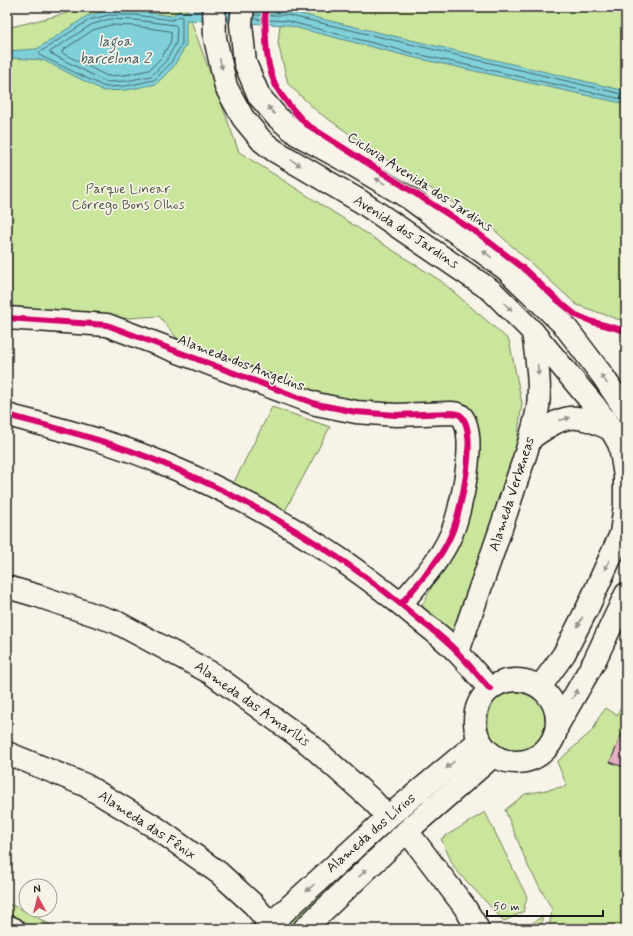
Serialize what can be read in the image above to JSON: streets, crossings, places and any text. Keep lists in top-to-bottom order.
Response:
{
  "streets": {
    "street": [
      "Avenida dos Jardins",
      "Alameda dos Angelins",
      "Alameda Verbeneas",
      "Alameda das Amarílis",
      "Alameda das Fênix",
      "Alameda dos Lírios"
    ],
    "cycle path": ["Ciclovia Avenida dos Jardins"]
  },
  "crossings": [
    ["Avenida dos Jardins", "Alameda Verbeneas"],
    ["Alameda das Amarílis", "Alameda dos Lírios"],
    ["Alameda das Fênix", "Alameda dos Lírios"]
  ],
  "water": ["lagoa barcelona 2"],
  "parks": ["Parque Linear Córrego Bons Olhos"],
  "scale_bar": "50 m",
  "north": "top"
}
